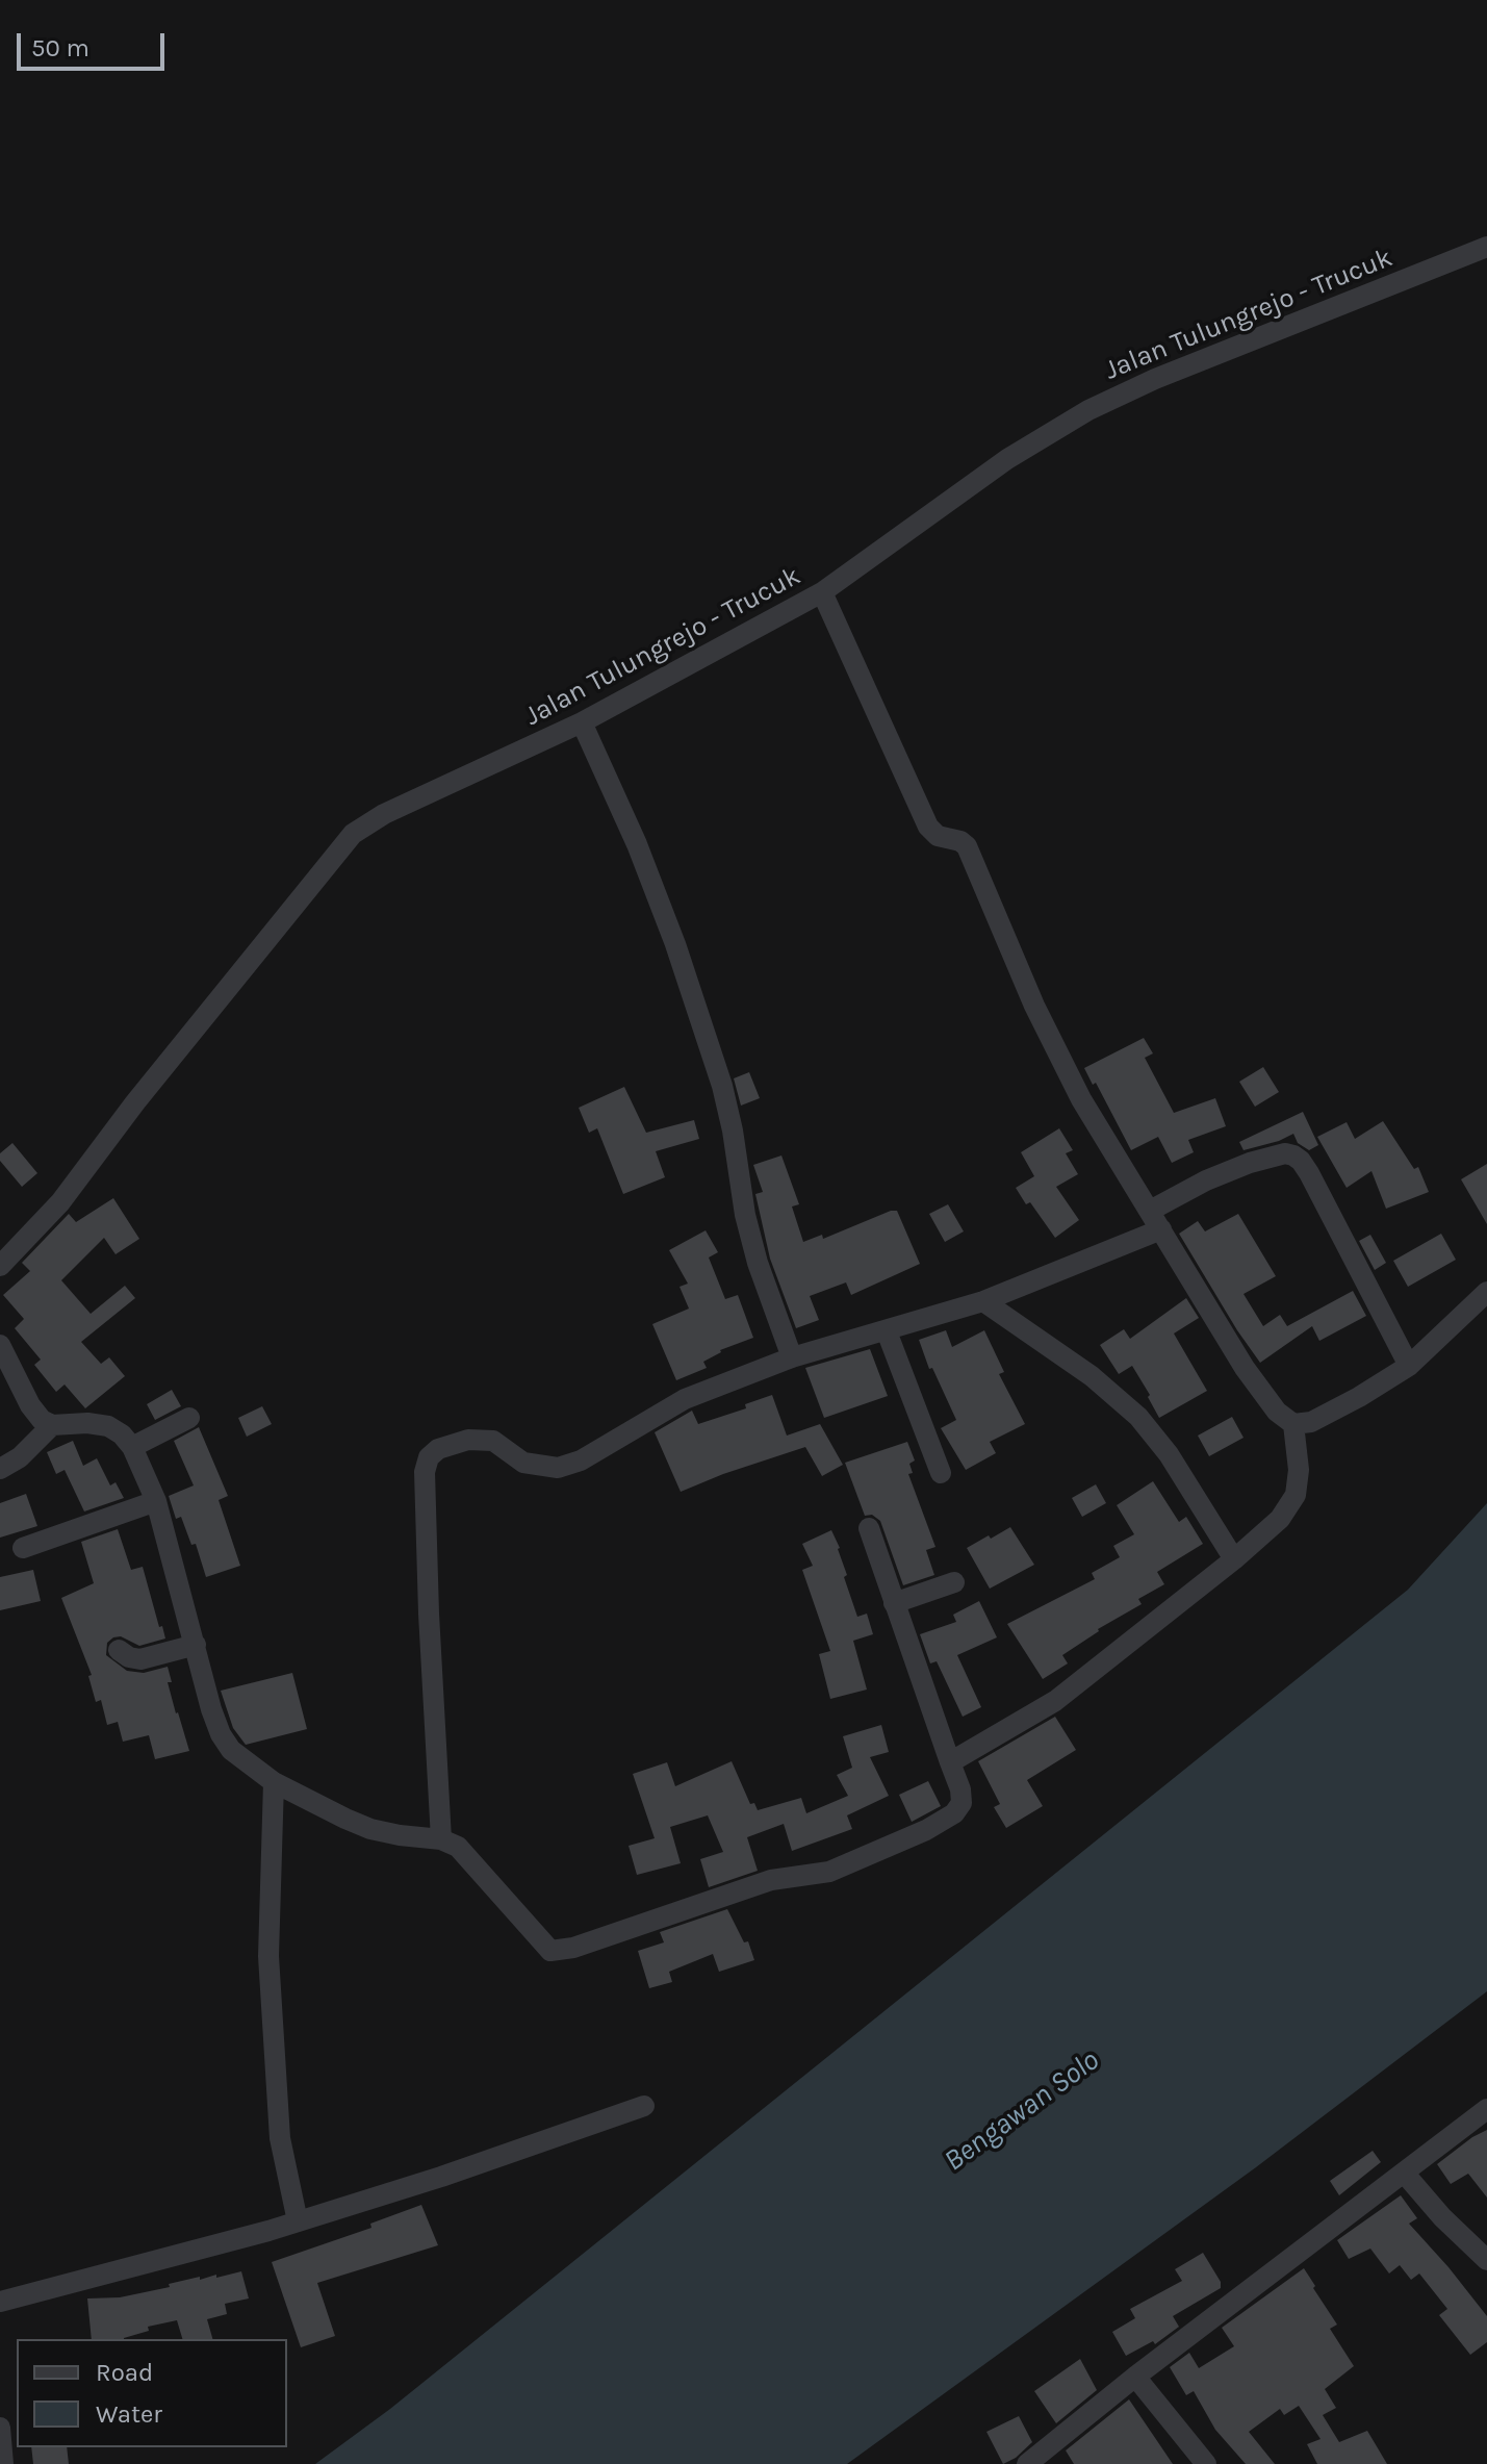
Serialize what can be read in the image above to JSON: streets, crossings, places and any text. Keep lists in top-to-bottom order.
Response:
{
  "streets": {
    "street": ["Jalan Tulungrejo - Trucuk"]
  },
  "water": ["Bengawan Solo"],
  "legend": ["Road", "Water"],
  "scale_bar": "50 m"
}
